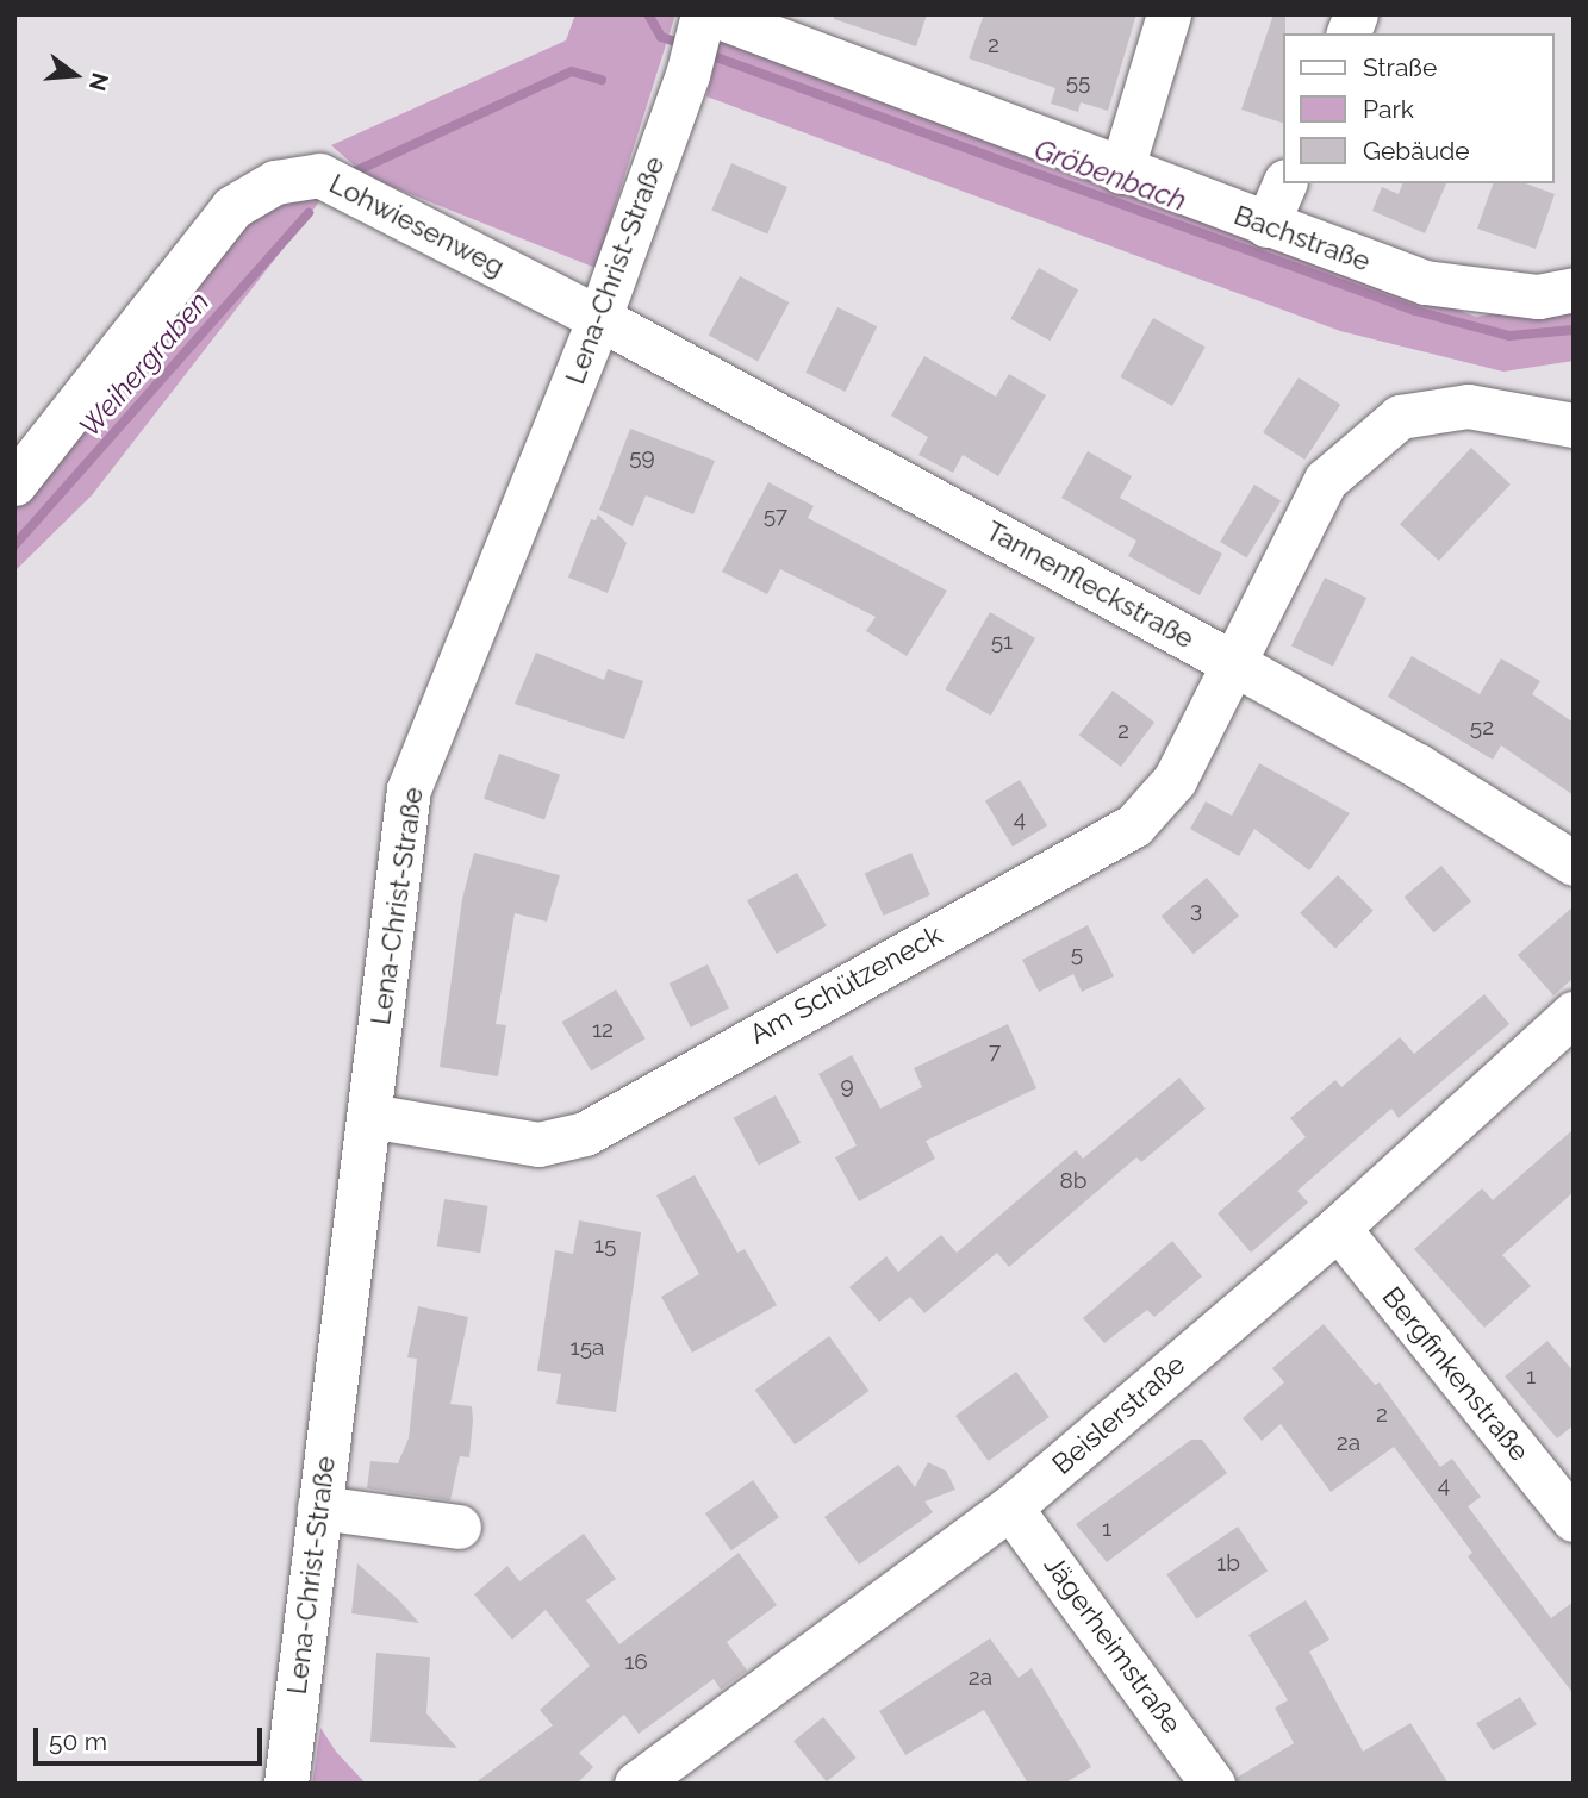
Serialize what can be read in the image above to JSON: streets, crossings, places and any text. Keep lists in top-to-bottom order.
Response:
{
  "streets": {
    "street": [
      "Lohwiesenweg",
      "Bachstraße",
      "Lena-Christ-Straße",
      "Tannenfleckstraße",
      "Am Schützeneck",
      "Bergfinkenstraße",
      "Beislerstraße",
      "Jägerheimstraße"
    ]
  },
  "crossings": [
    ["Lohwiesenweg", "Lena-Christ-Straße"],
    ["Lohwiesenweg", "Tannenfleckstraße"],
    ["Bachstraße", "Lena-Christ-Straße"],
    ["Lena-Christ-Straße", "Tannenfleckstraße"],
    ["Lena-Christ-Straße", "Am Schützeneck"],
    ["Tannenfleckstraße", "Am Schützeneck"],
    ["Bergfinkenstraße", "Beislerstraße"],
    ["Beislerstraße", "Jägerheimstraße"]
  ],
  "water": ["Gröbenbach", "Weihergraben"],
  "house_numbers": [
    "2",
    "55",
    "59",
    "57",
    "51",
    "52",
    "2",
    "4",
    "3",
    "5",
    "12",
    "7",
    "9",
    "8b",
    "15",
    "15a",
    "1",
    "2",
    "2a",
    "4",
    "1",
    "1b",
    "16",
    "2a"
  ],
  "legend": ["Straße", "Park", "Gebäude"],
  "scale_bar": "50 m",
  "north": "right"
}
